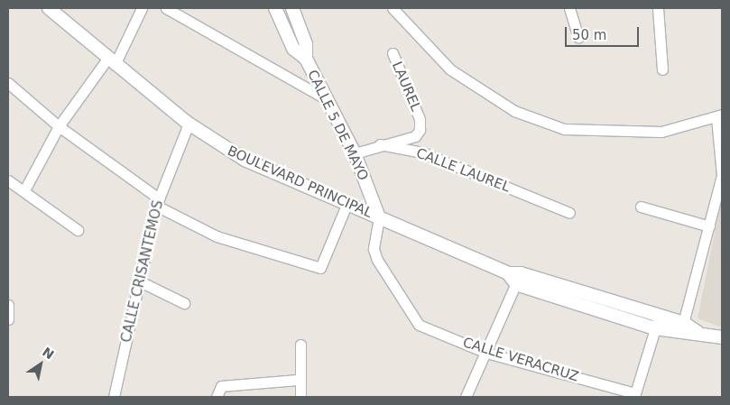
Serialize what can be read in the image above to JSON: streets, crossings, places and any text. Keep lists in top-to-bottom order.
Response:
{
  "streets": {
    "street": [
      "LAUREL",
      "CALLE 5 DE MAYO",
      "CALLE LAUREL",
      "BOULEVARD PRINCIPAL",
      "CALLE CRISANTEMOS",
      "CALLE VERACRUZ"
    ]
  },
  "crossings": [
    ["LAUREL", "CALLE LAUREL"],
    ["CALLE 5 DE MAYO", "CALLE LAUREL"],
    ["CALLE 5 DE MAYO", "BOULEVARD PRINCIPAL"],
    ["CALLE 5 DE MAYO", "CALLE VERACRUZ"],
    ["BOULEVARD PRINCIPAL", "CALLE CRISANTEMOS"],
    ["BOULEVARD PRINCIPAL", "CALLE VERACRUZ"]
  ],
  "scale_bar": "50 m",
  "north": "top right"
}
